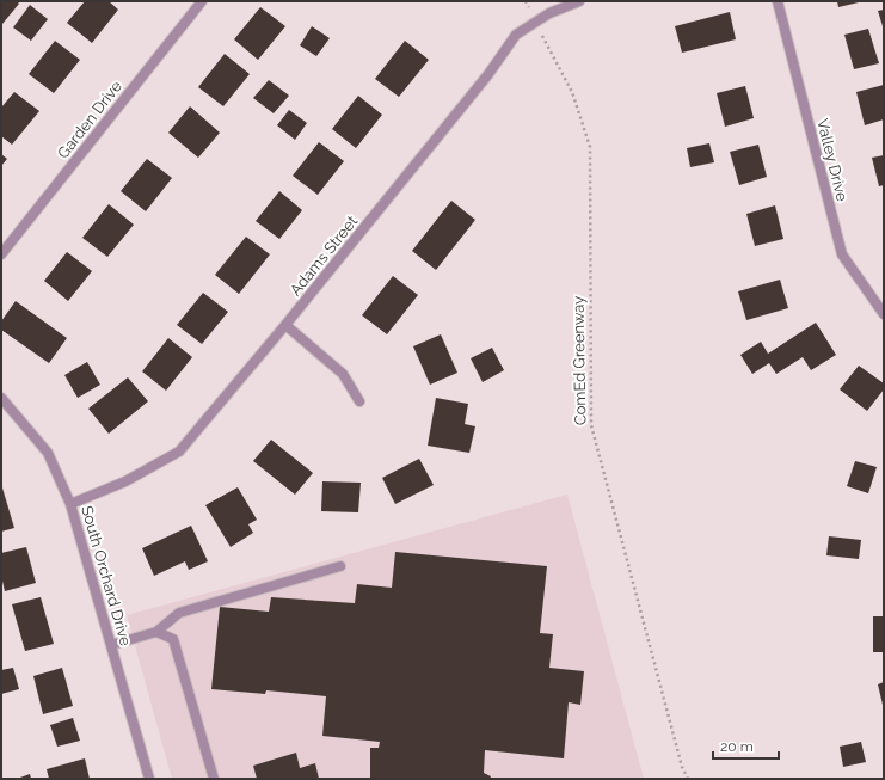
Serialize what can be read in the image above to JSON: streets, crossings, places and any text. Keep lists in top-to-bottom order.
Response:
{
  "streets": {
    "street": [
      "Garden Drive",
      "Valley Drive",
      "Adams Street",
      "South Orchard Drive"
    ],
    "path": ["ComEd Greenway"]
  },
  "crossings": [
    ["Adams Street", "ComEd Greenway"],
    ["Adams Street", "South Orchard Drive"]
  ],
  "scale_bar": "20 m"
}
